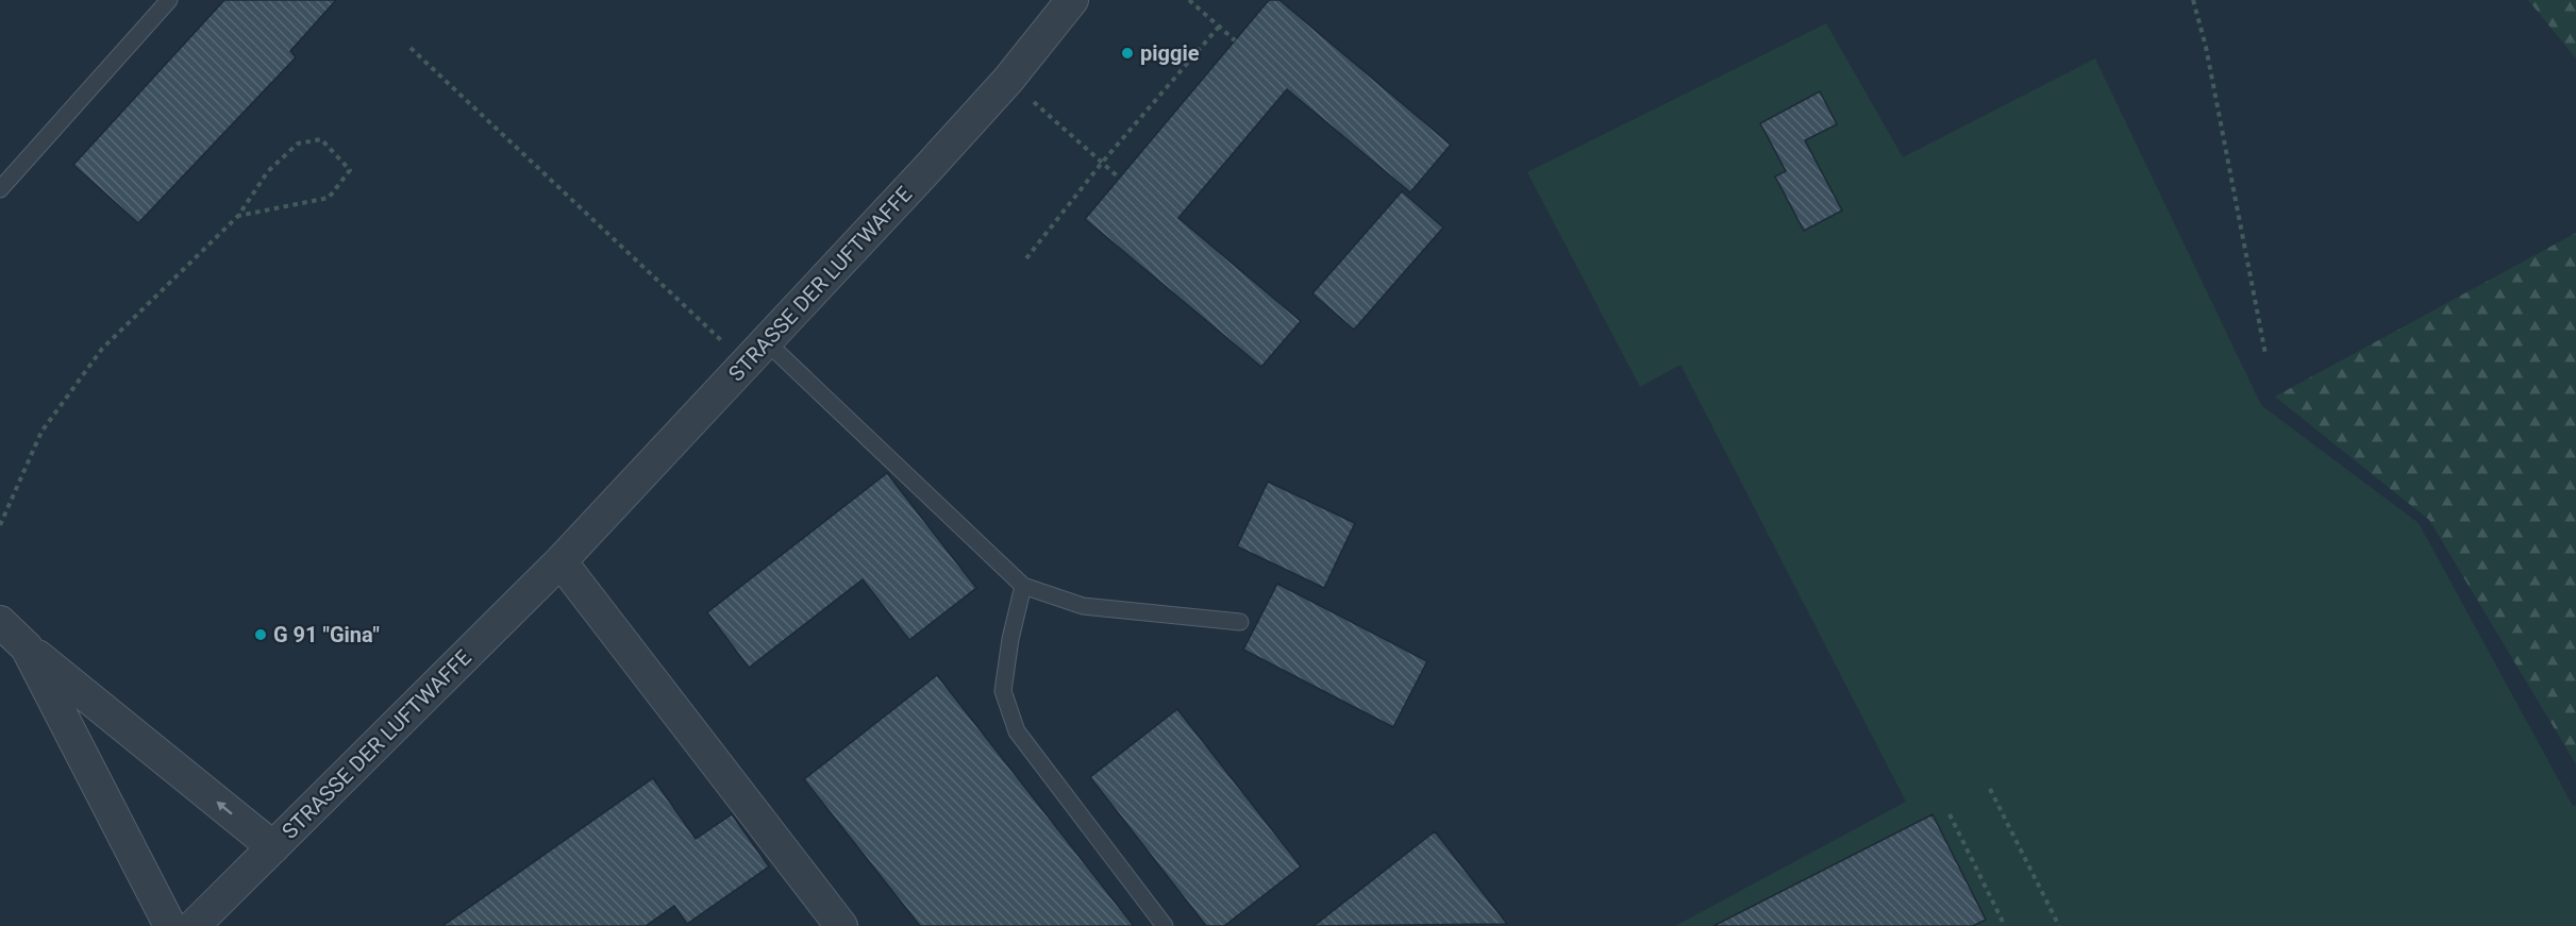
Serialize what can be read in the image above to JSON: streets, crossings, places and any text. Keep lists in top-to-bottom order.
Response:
{
  "streets": {
    "street": ["STRASSE DER LUFTWAFFE"]
  },
  "places": ["piggie", "G 91 \"Gina\""]
}
